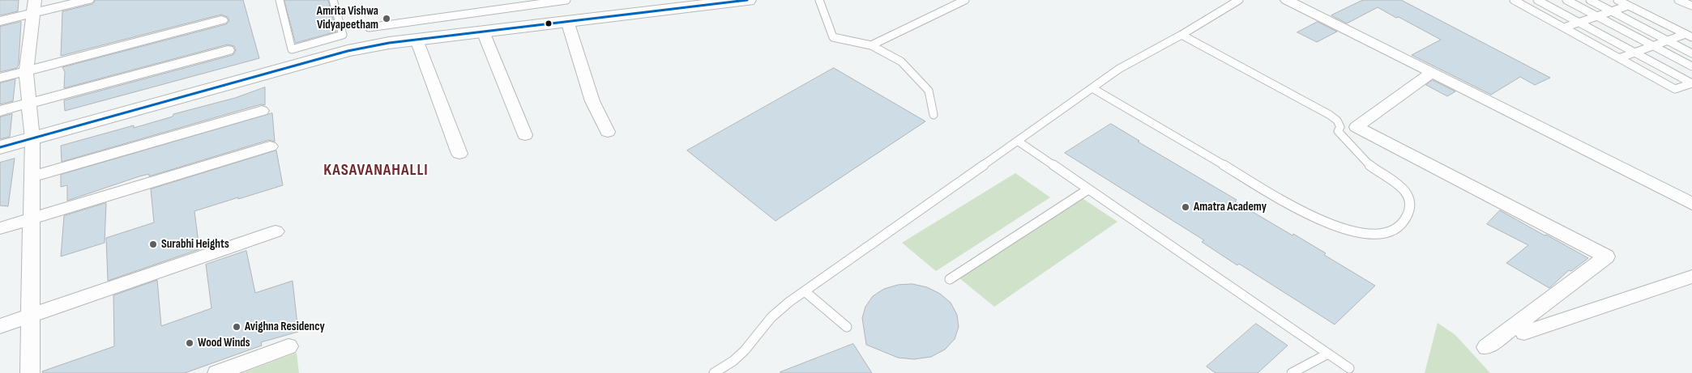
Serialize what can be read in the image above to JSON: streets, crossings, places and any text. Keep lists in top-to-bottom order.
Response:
{
  "districts": ["KASAVANAHALLI"],
  "places": [
    "Amrita Vishwa Vidyapeetham",
    "Amatra Academy",
    "Surabhi Heights",
    "Avighna Residency",
    "Wood Winds"
  ]
}
